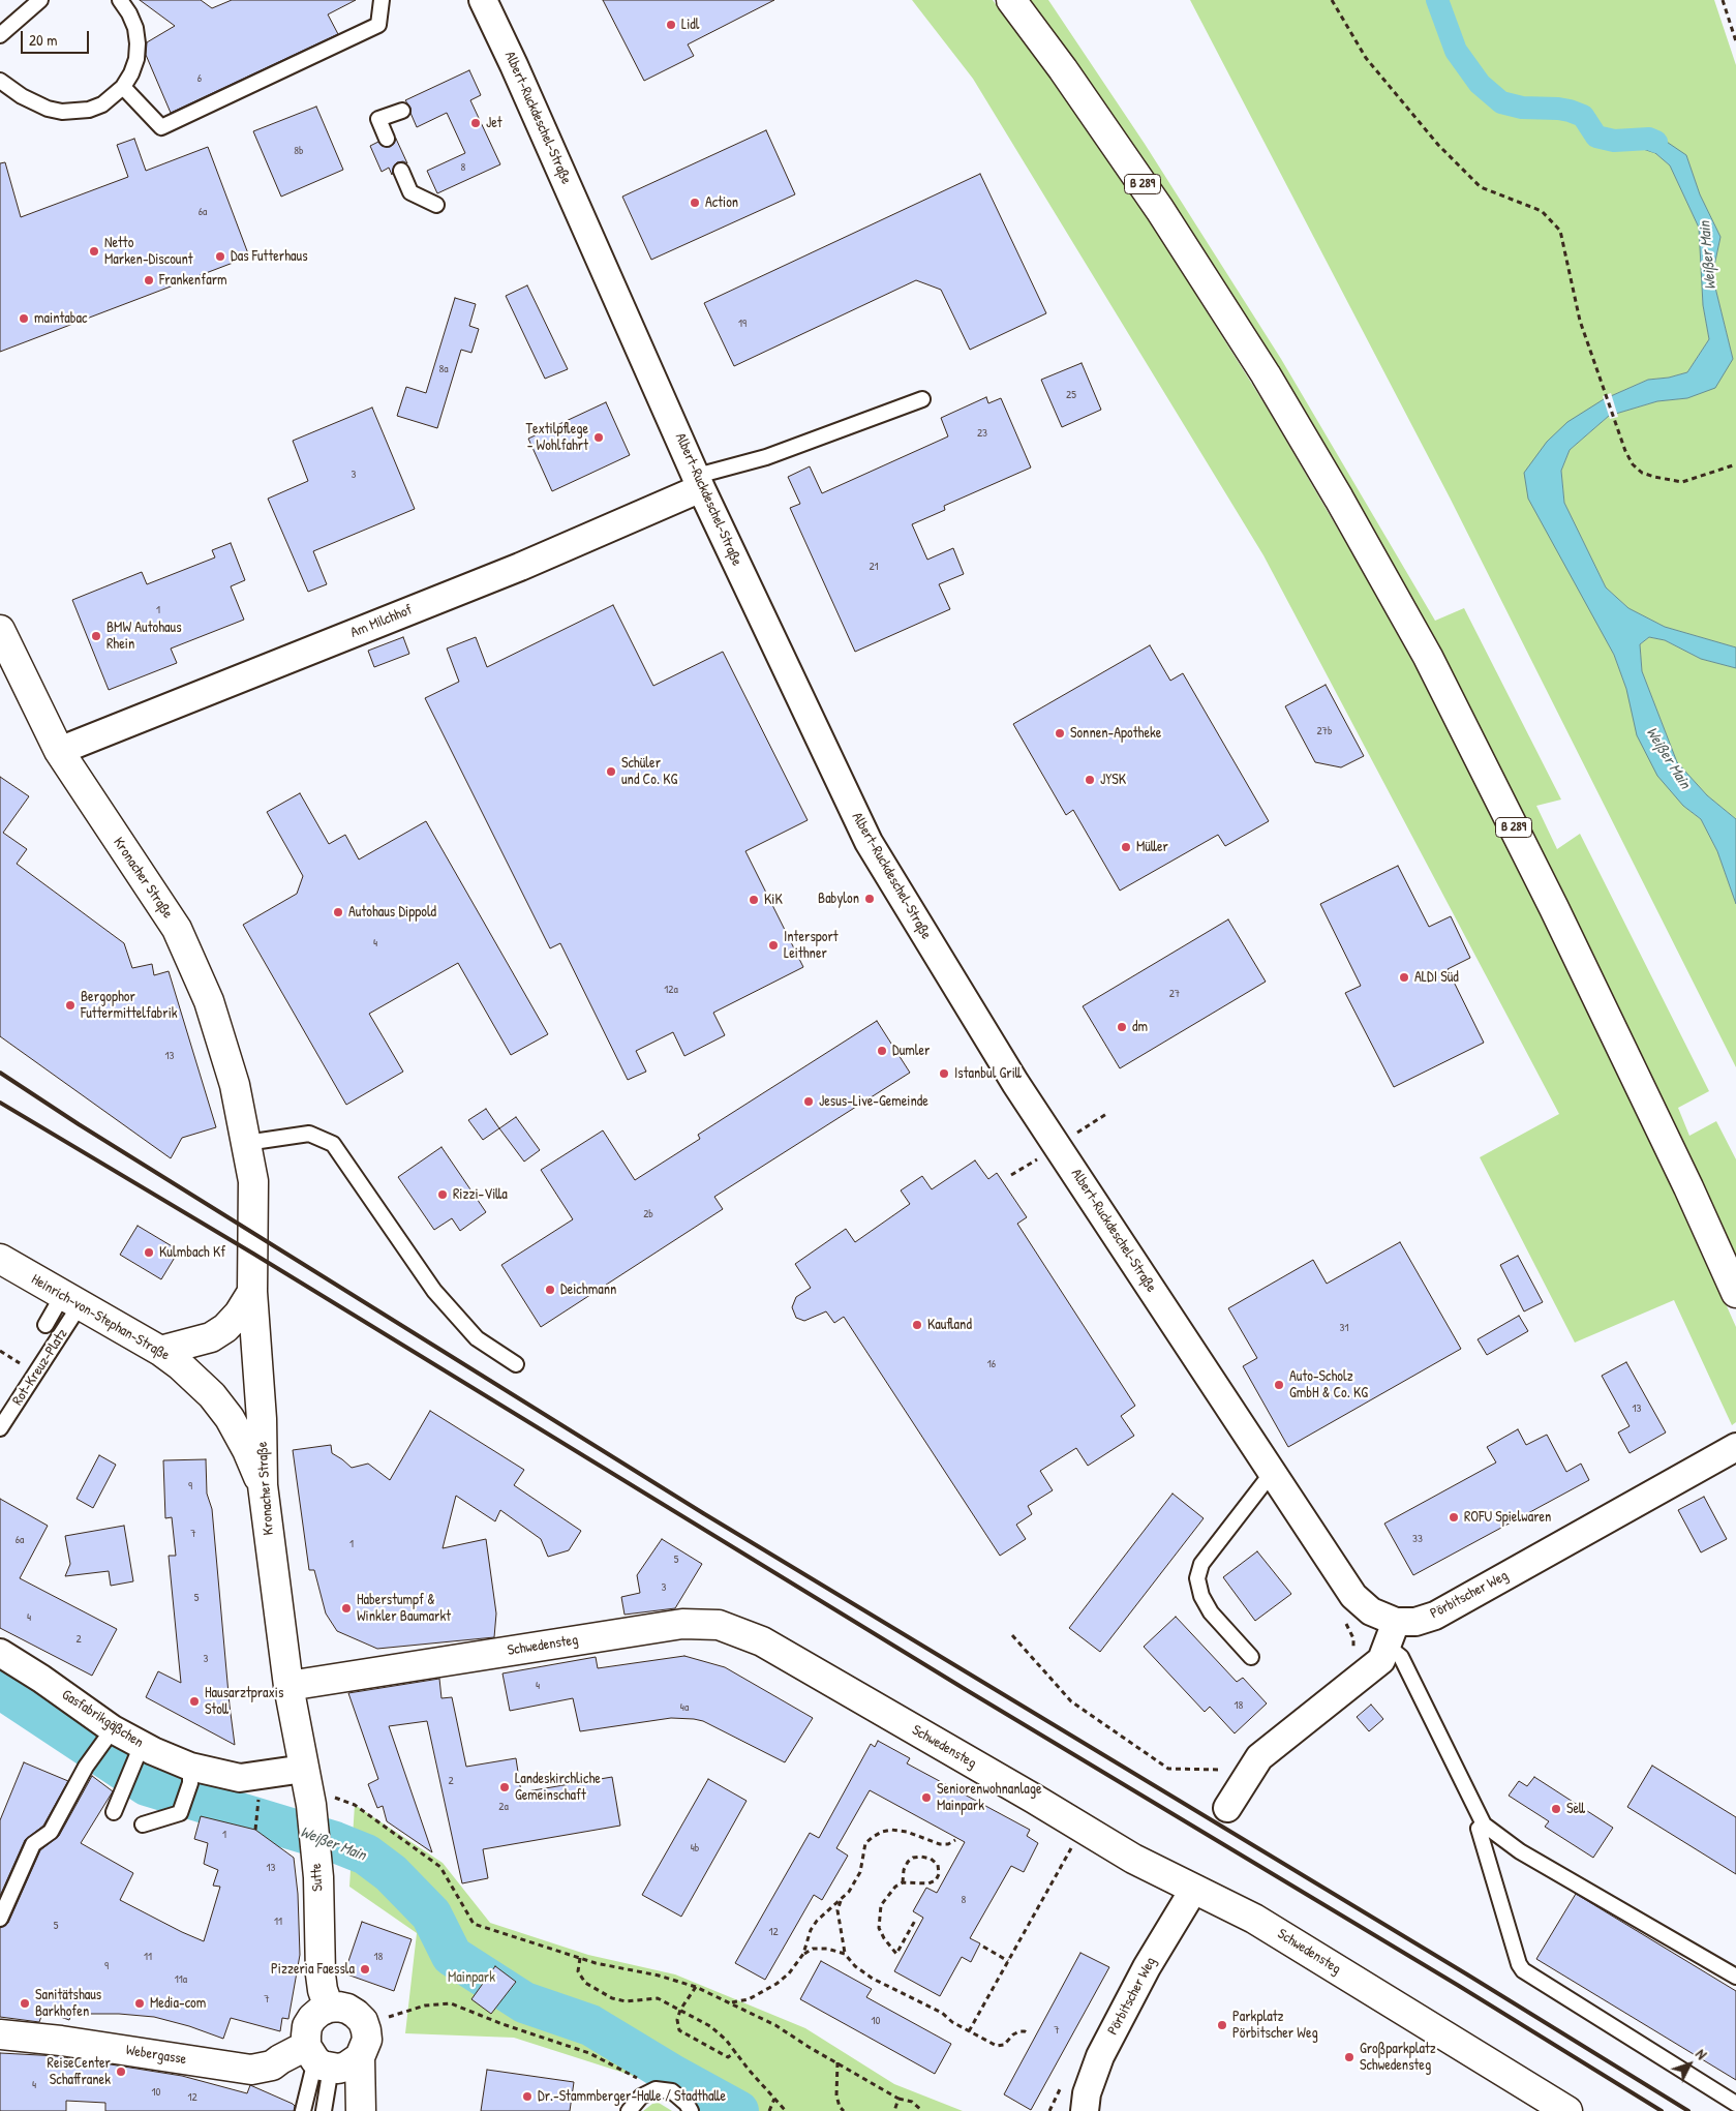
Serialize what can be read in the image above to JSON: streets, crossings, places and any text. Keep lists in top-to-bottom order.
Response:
{
  "streets": {
    "main road": [
      "B 289",
      "Kronacher Straße",
      "Heinrich-von-Stephan-Straße",
      "Schwedensteg",
      "Sutte",
      "Webergasse"
    ],
    "street": [
      "Albert-Ruckdeschel-Straße",
      "Am Milchhof",
      "Pörbitscher Weg",
      "Gasfabrikgäßchen"
    ],
    "lane": ["Rot-Kreuz-Platz"]
  },
  "crossings": [
    ["Albert-Ruckdeschel-Straße", "Am Milchhof"],
    ["Albert-Ruckdeschel-Straße", "Pörbitscher Weg"],
    ["Am Milchhof", "Kronacher Straße"],
    ["Kronacher Straße", "Heinrich-von-Stephan-Straße"],
    ["Kronacher Straße", "Schwedensteg"],
    ["Kronacher Straße", "Sutte"],
    ["Heinrich-von-Stephan-Straße", "Rot-Kreuz-Platz"],
    ["Pörbitscher Weg", "Schwedensteg"],
    ["Schwedensteg", "Sutte"],
    ["Gasfabrikgäßchen", "Sutte"],
    ["Sutte", "Webergasse"]
  ],
  "water": ["Weißer Main"],
  "parks": ["Mainpark"],
  "places": [
    "Lidl",
    "Jet",
    "Action",
    "Netto Marken-Discount",
    "Das Futterhaus",
    "Frankenfarm",
    "maintabac",
    "Textilpflege - Wohlfahrt",
    "BMW Autohaus Rhein",
    "Sonnen-Apotheke",
    "Schüler und Co. KG",
    "JYSK",
    "Müller",
    "Babylon",
    "KiK",
    "Autohaus Dippold",
    "Intersport Leithner",
    "ALDI Süd",
    "Bergophor Futtermittelfabrik",
    "dm",
    "Dumler",
    "Istanbul Grill",
    "Jesus-Live-Gemeinde",
    "Rizzi-Villa",
    "Kulmbach Kf",
    "Deichmann",
    "Kaufland",
    "Auto-Scholz GmbH & Co. KG",
    "ROFU Spielwaren",
    "Haberstumpf & Winkler Baumarkt",
    "Hausarztpraxis Stoll",
    "Landeskirchliche Gemeinschaft",
    "Seniorenwohnanlage Mainpark",
    "Sell",
    "Pizzeria Faessla",
    "Sanitätshaus Barkhofen",
    "Media-com",
    "Parkplatz Pörbitscher Weg",
    "Großparkplatz Schwedensteg",
    "ReiseCenter Schaffranek",
    "Dr.-Stammberger-Halle / Stadthalle"
  ],
  "house_numbers": [
    "6",
    "8b",
    "8",
    "6a",
    "19",
    "8a",
    "25",
    "23",
    "3",
    "21",
    "1",
    "27b",
    "4",
    "12a",
    "27",
    "13",
    "2b",
    "31",
    "16",
    "13",
    "9",
    "7",
    "33",
    "6a",
    "1",
    "5",
    "3",
    "5",
    "4",
    "2",
    "3",
    "4",
    "18",
    "4a",
    "2",
    "2a",
    "1",
    "4b",
    "13",
    "8",
    "11",
    "5",
    "12",
    "11",
    "18",
    "9",
    "11a",
    "7",
    "10",
    "7",
    "4",
    "10",
    "12"
  ],
  "scale_bar": "20 m",
  "north": "top right"
}
